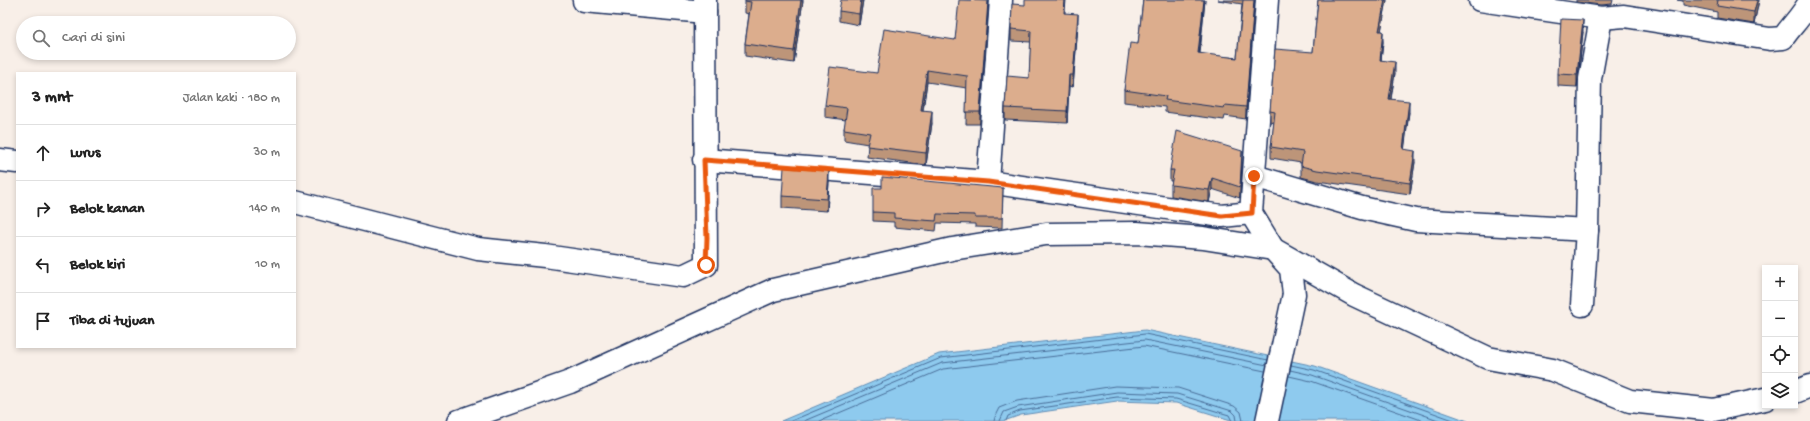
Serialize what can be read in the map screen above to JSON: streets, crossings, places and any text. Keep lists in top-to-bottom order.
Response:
{
  "page": {
    "search": "Cari di sini",
    "heading": ["3 mnt", "Jalan kaki · 180 m"],
    "list": [
      ["Lurus", "30 m"],
      ["Belok kanan", "140 m"],
      ["Belok kiri", "10 m"],
      "Tiba di tujuan"
    ],
    "map_buttons": ["+", "−"]
  }
}
